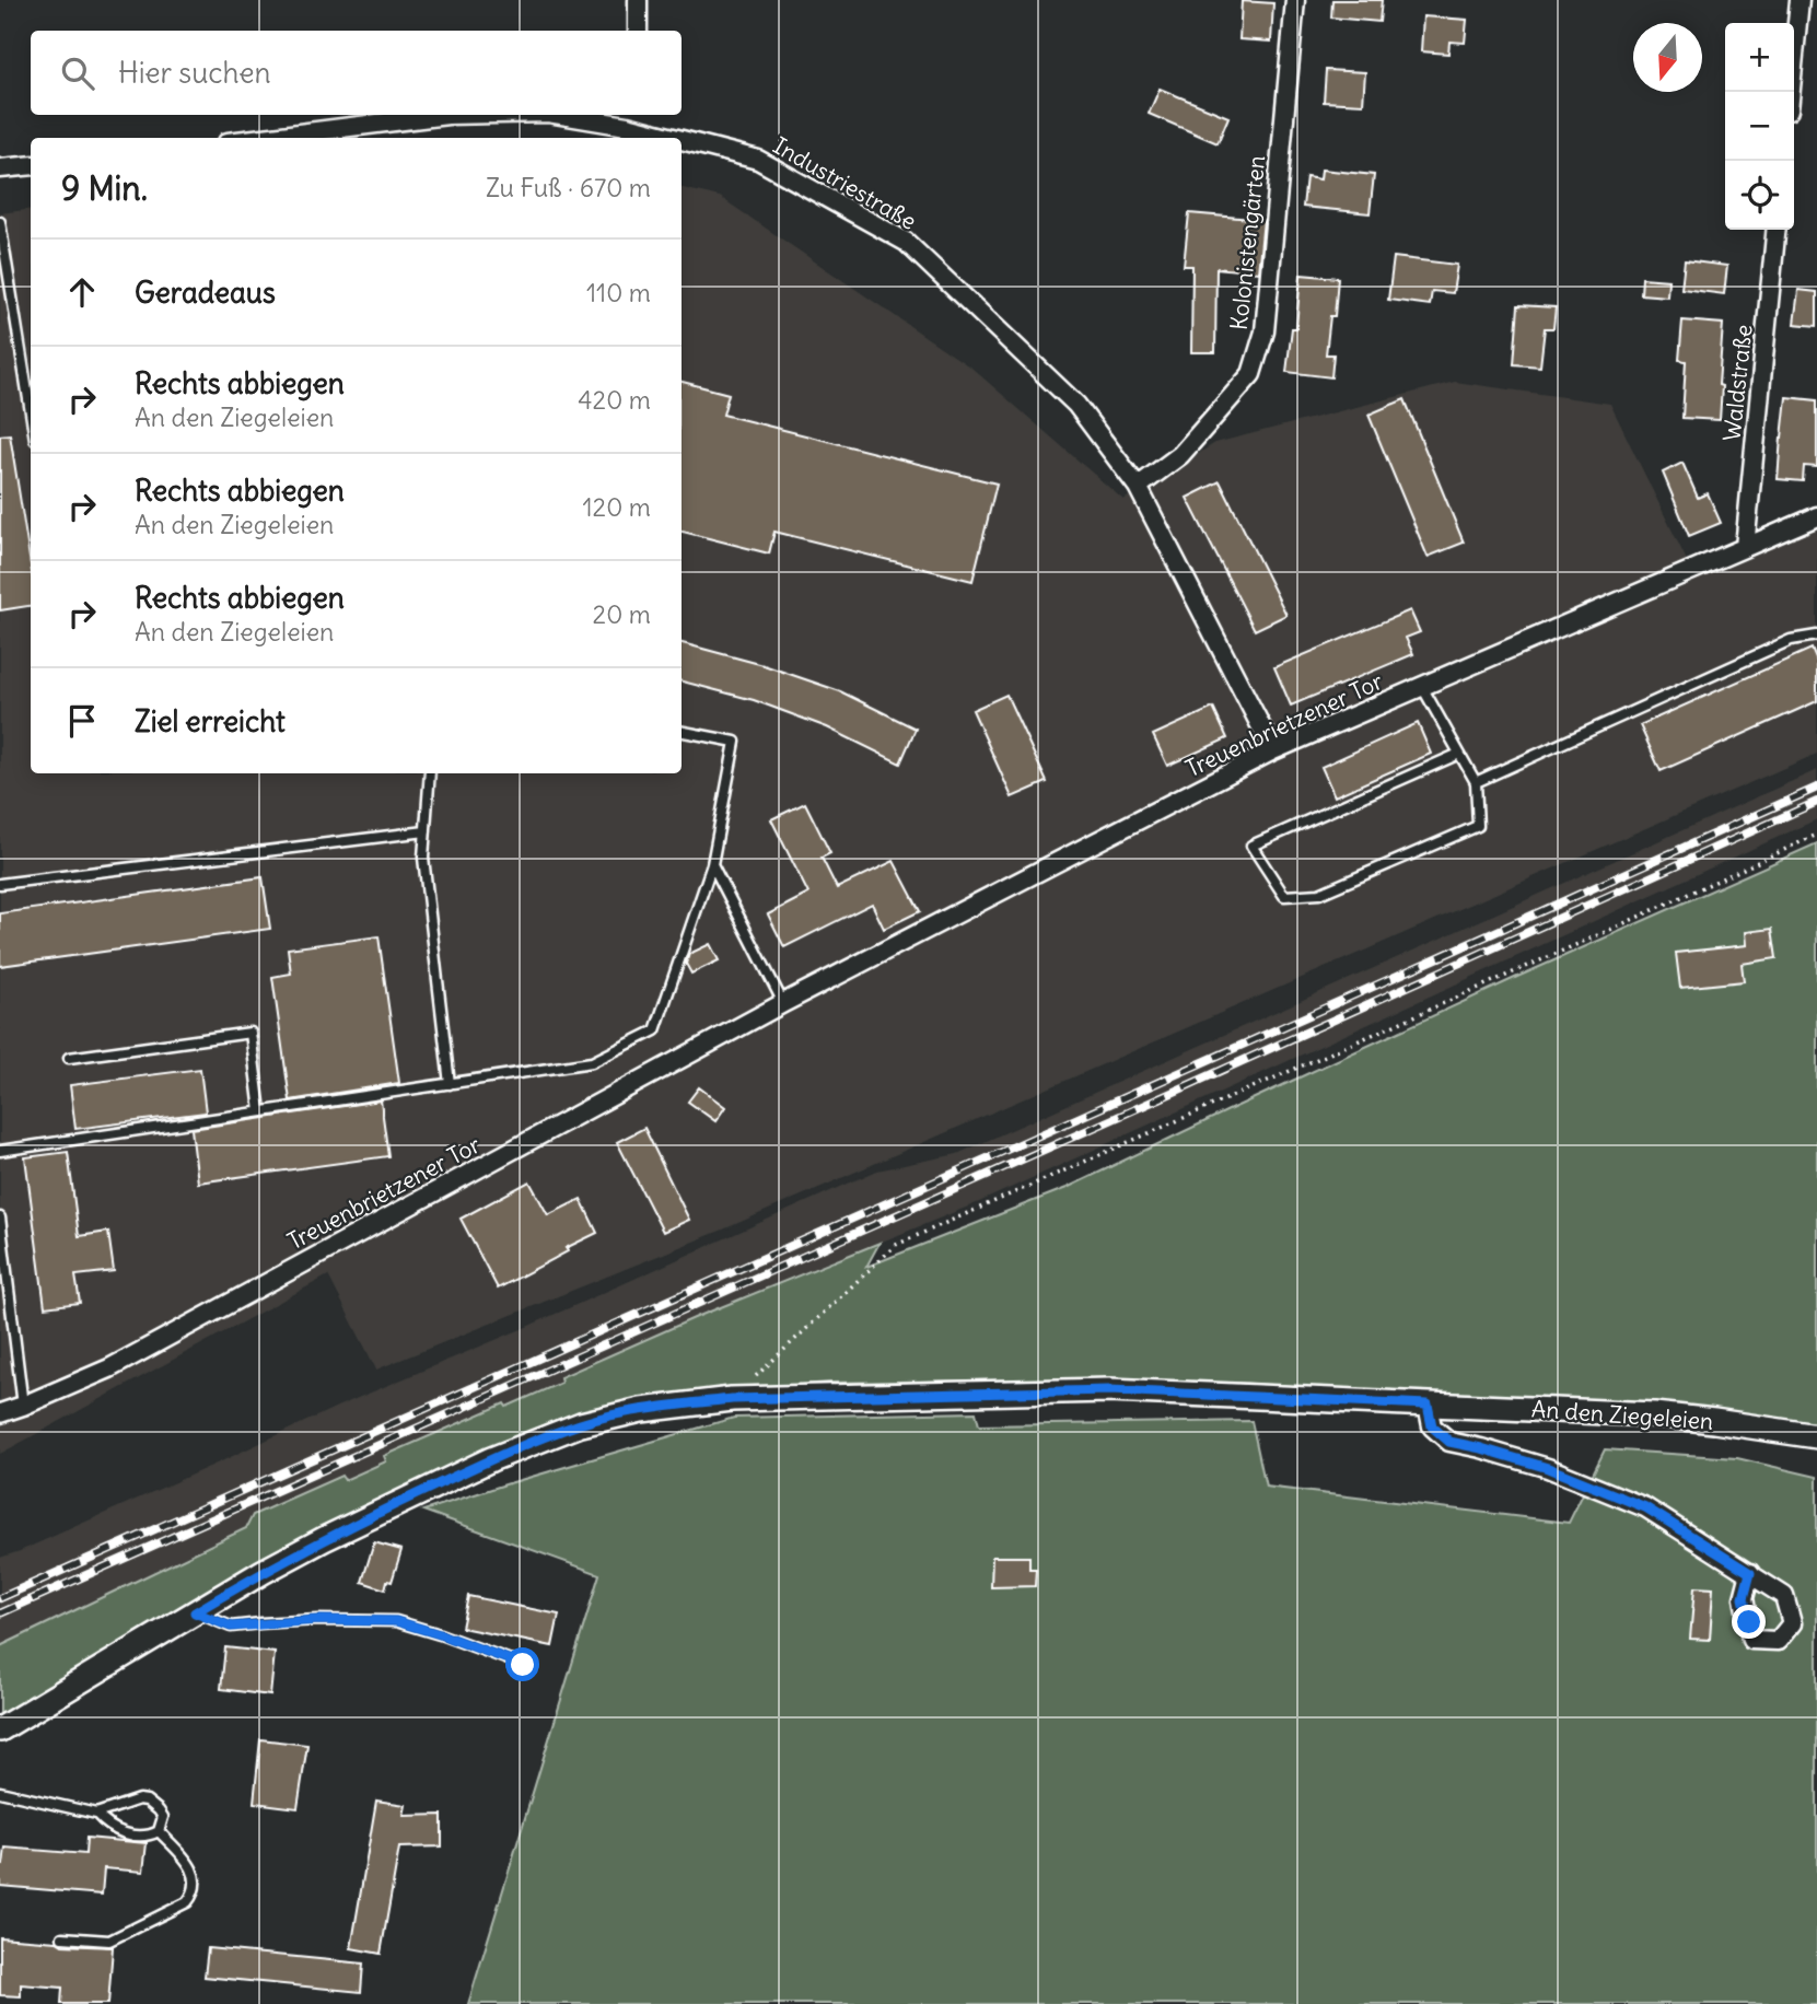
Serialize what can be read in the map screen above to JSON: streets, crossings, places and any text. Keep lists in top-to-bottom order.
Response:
{
  "streets": {
    "street": [
      "Industriestraße",
      "Kolonistengärten",
      "Waldstraße",
      "Treuenbrietzener Tor",
      "An den Ziegeleien"
    ]
  },
  "crossings": [
    ["Industriestraße", "Kolonistengärten"],
    ["Industriestraße", "Treuenbrietzener Tor"],
    ["Waldstraße", "Treuenbrietzener Tor"]
  ],
  "north": "bottom",
  "page": {
    "map_buttons": ["+", "−"],
    "search": "Hier suchen",
    "heading": ["9 Min.", "Zu Fuß · 670 m"],
    "list": [
      ["Geradeaus", "110 m"],
      ["Rechts abbiegen", "An den Ziegeleien", "420 m"],
      ["Rechts abbiegen", "An den Ziegeleien", "120 m"],
      ["Rechts abbiegen", "An den Ziegeleien", "20 m"],
      "Ziel erreicht"
    ]
  }
}
